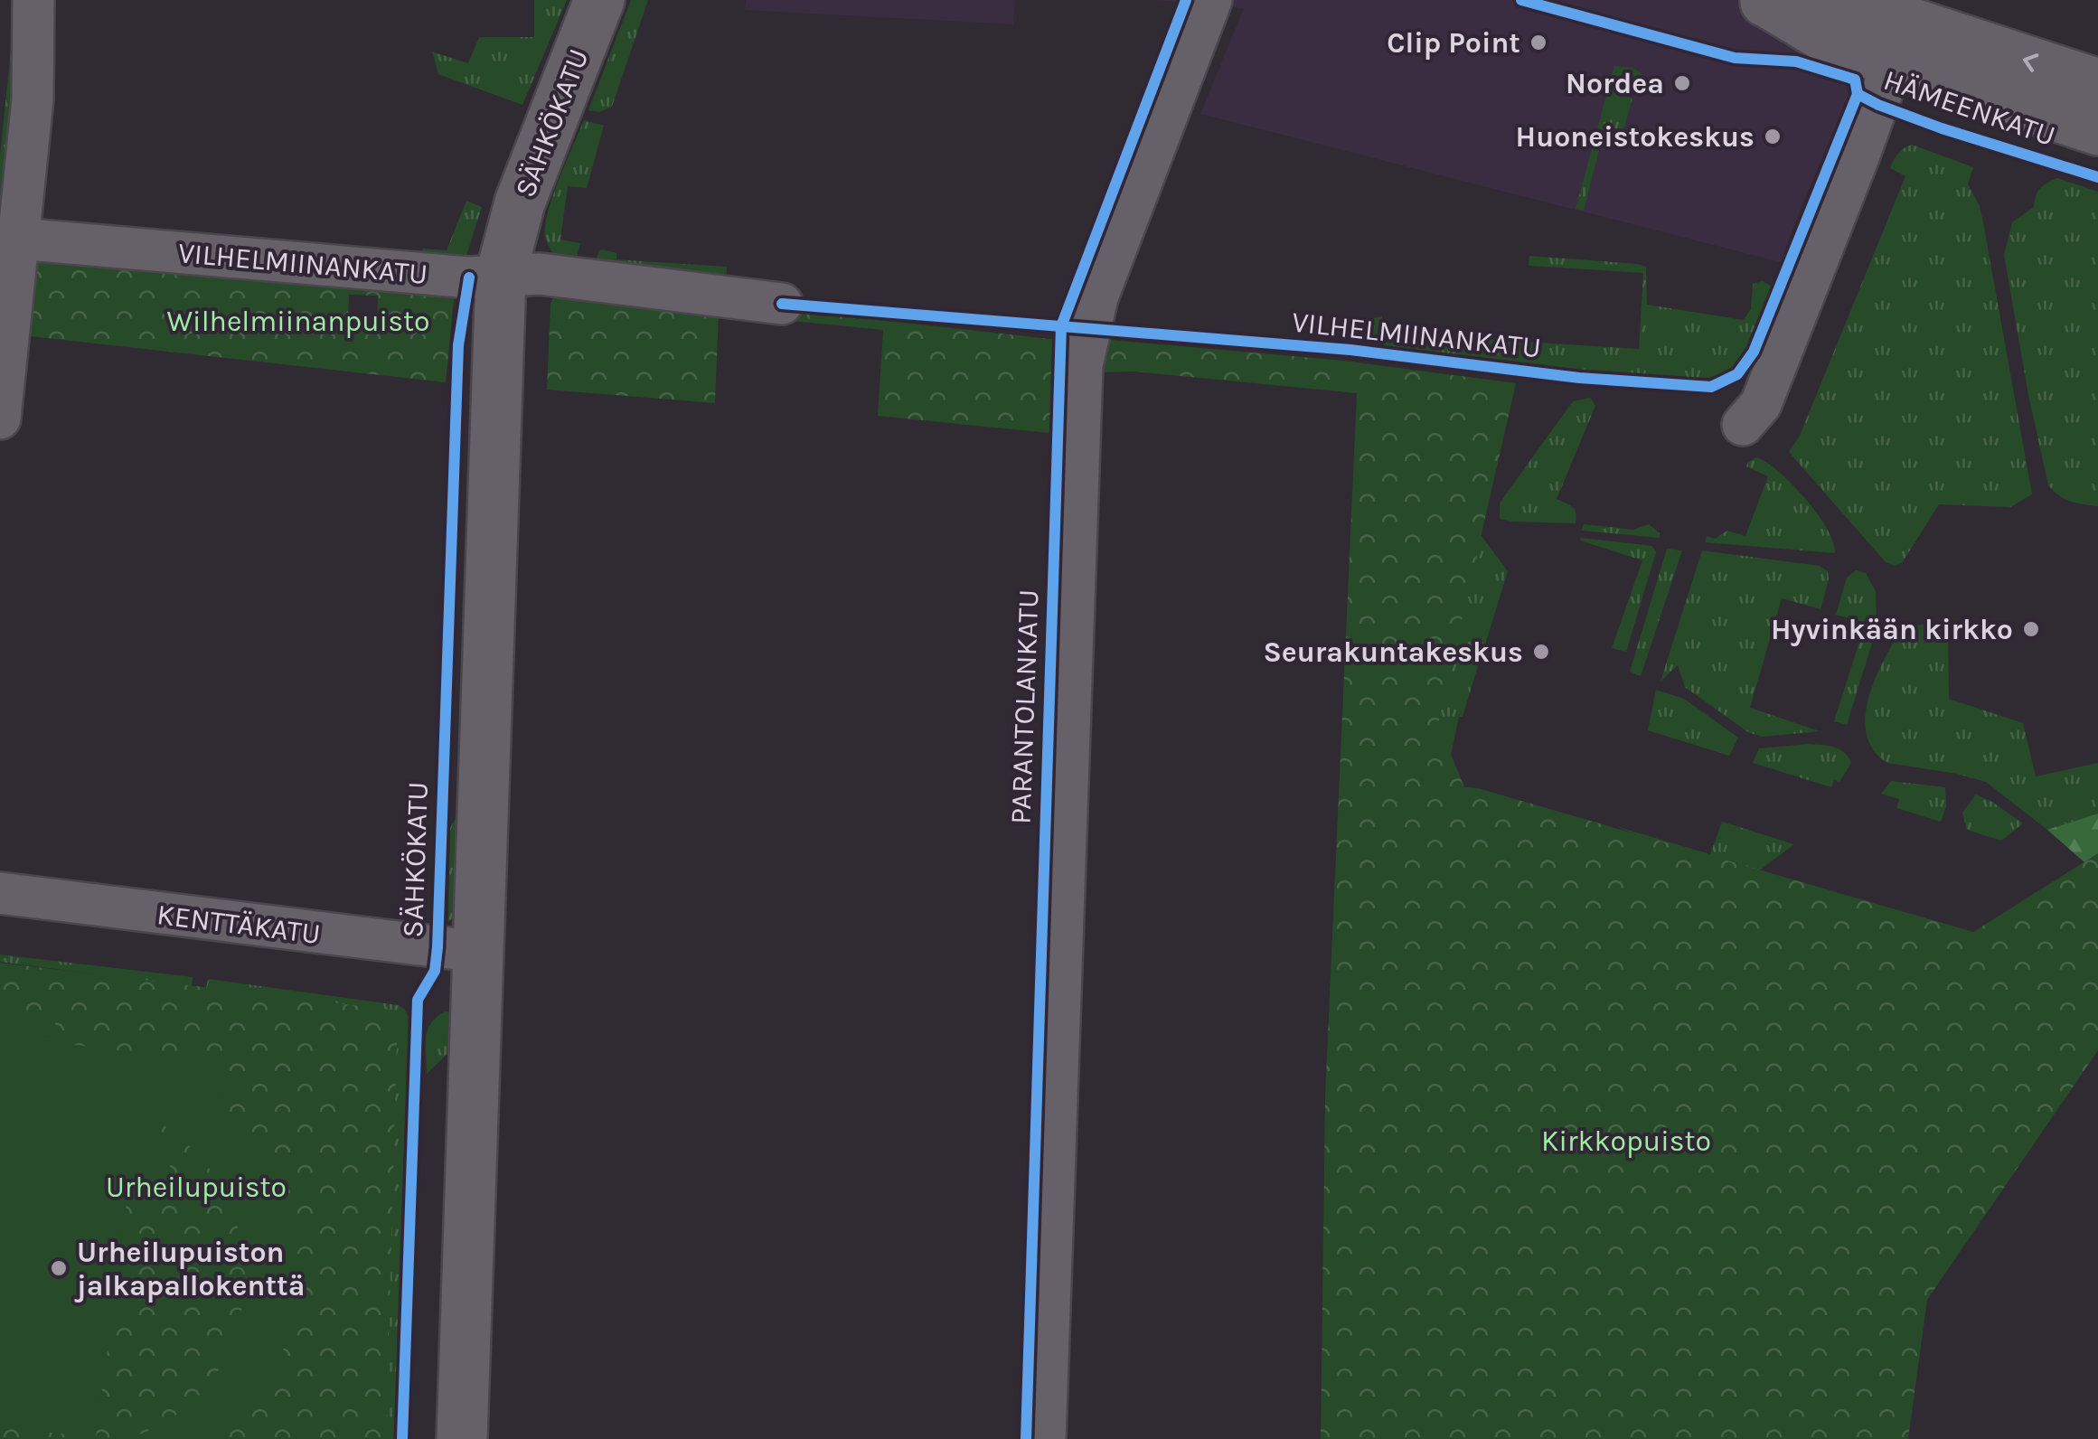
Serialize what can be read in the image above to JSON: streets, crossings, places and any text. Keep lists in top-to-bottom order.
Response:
{
  "streets": {
    "street": [
      "HÄMEENKATU",
      "SÄHKÖKATU",
      "VILHELMIINANKATU",
      "PARANTOLANKATU",
      "KENTTÄKATU"
    ]
  },
  "crossings": [
    ["SÄHKÖKATU", "VILHELMIINANKATU"],
    ["SÄHKÖKATU", "KENTTÄKATU"]
  ],
  "parks": ["Wilhelmiinanpuisto", "Kirkkopuisto", "Urheilupuisto"],
  "places": [
    "Clip Point",
    "Nordea",
    "Huoneistokeskus",
    "Hyvinkään kirkko",
    "Seurakuntakeskus",
    "Urheilupuiston jalkapallokenttä"
  ]
}
